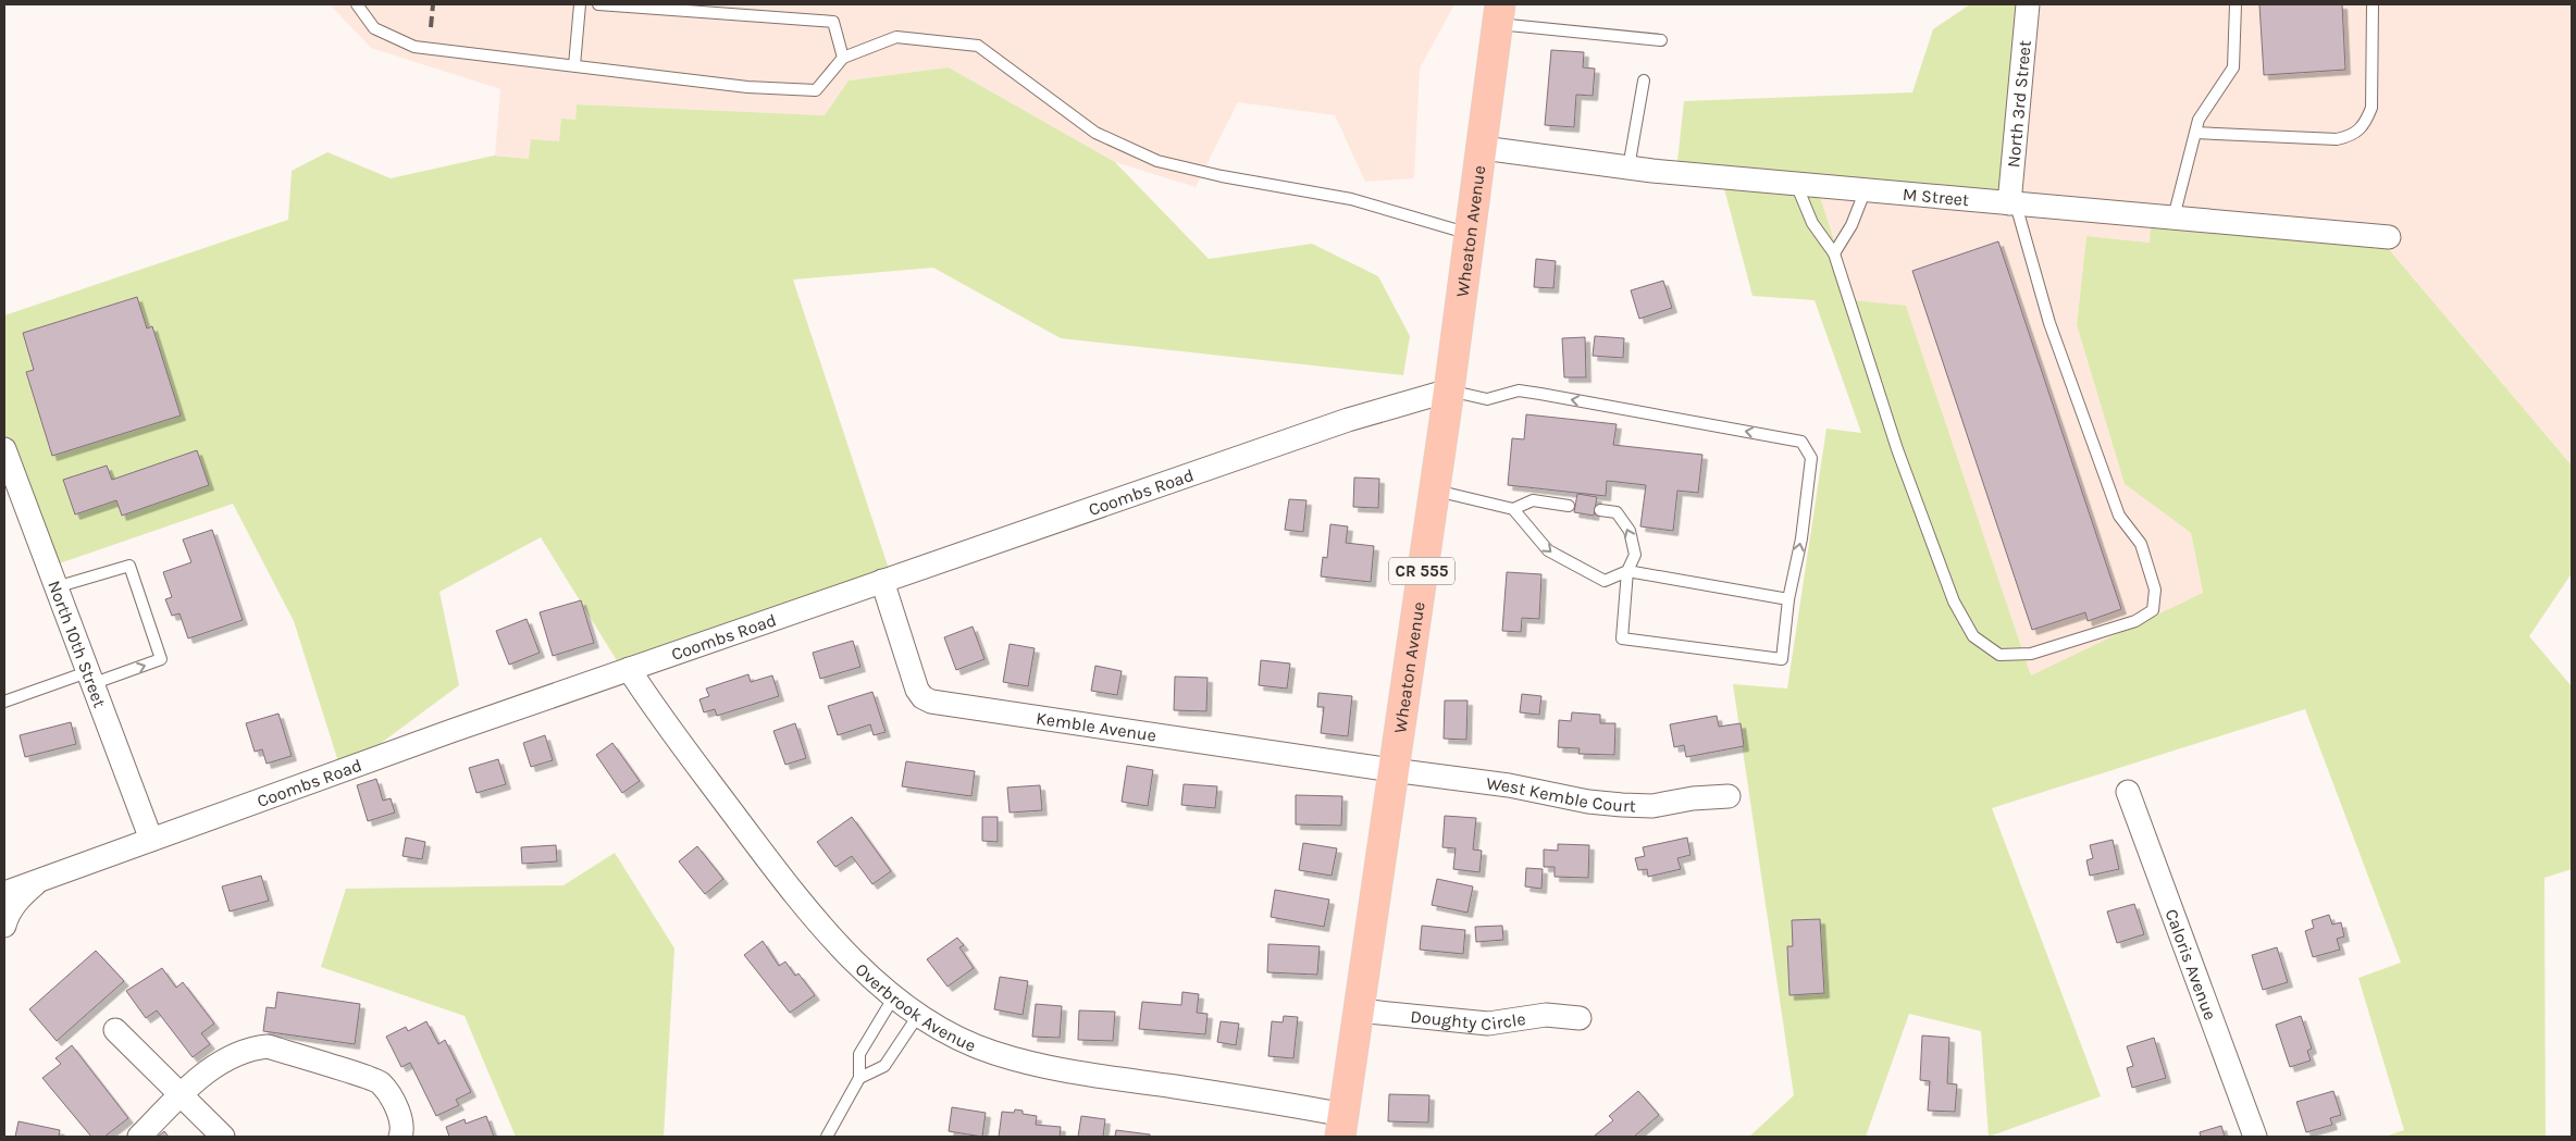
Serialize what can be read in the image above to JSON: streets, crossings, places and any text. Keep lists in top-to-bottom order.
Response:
{
  "streets": {
    "main road": ["Wheaton Avenue", "CR 555"],
    "street": [
      "North 3rd Street",
      "M Street",
      "Coombs Road",
      "North 10th Street",
      "Kemble Avenue",
      "West Kemble Court",
      "Caloris Avenue",
      "Overbrook Avenue",
      "Doughty Circle"
    ]
  },
  "crossings": [
    ["North 3rd Street", "M Street"],
    ["M Street", "Wheaton Avenue"],
    ["Wheaton Avenue", "Coombs Road"],
    ["Wheaton Avenue", "Kemble Avenue"],
    ["Wheaton Avenue", "West Kemble Court"],
    ["Wheaton Avenue", "Overbrook Avenue"],
    ["Wheaton Avenue", "Doughty Circle"],
    ["Coombs Road", "North 10th Street"],
    ["Coombs Road", "Kemble Avenue"],
    ["Coombs Road", "Overbrook Avenue"],
    ["Kemble Avenue", "West Kemble Court"]
  ]
}
